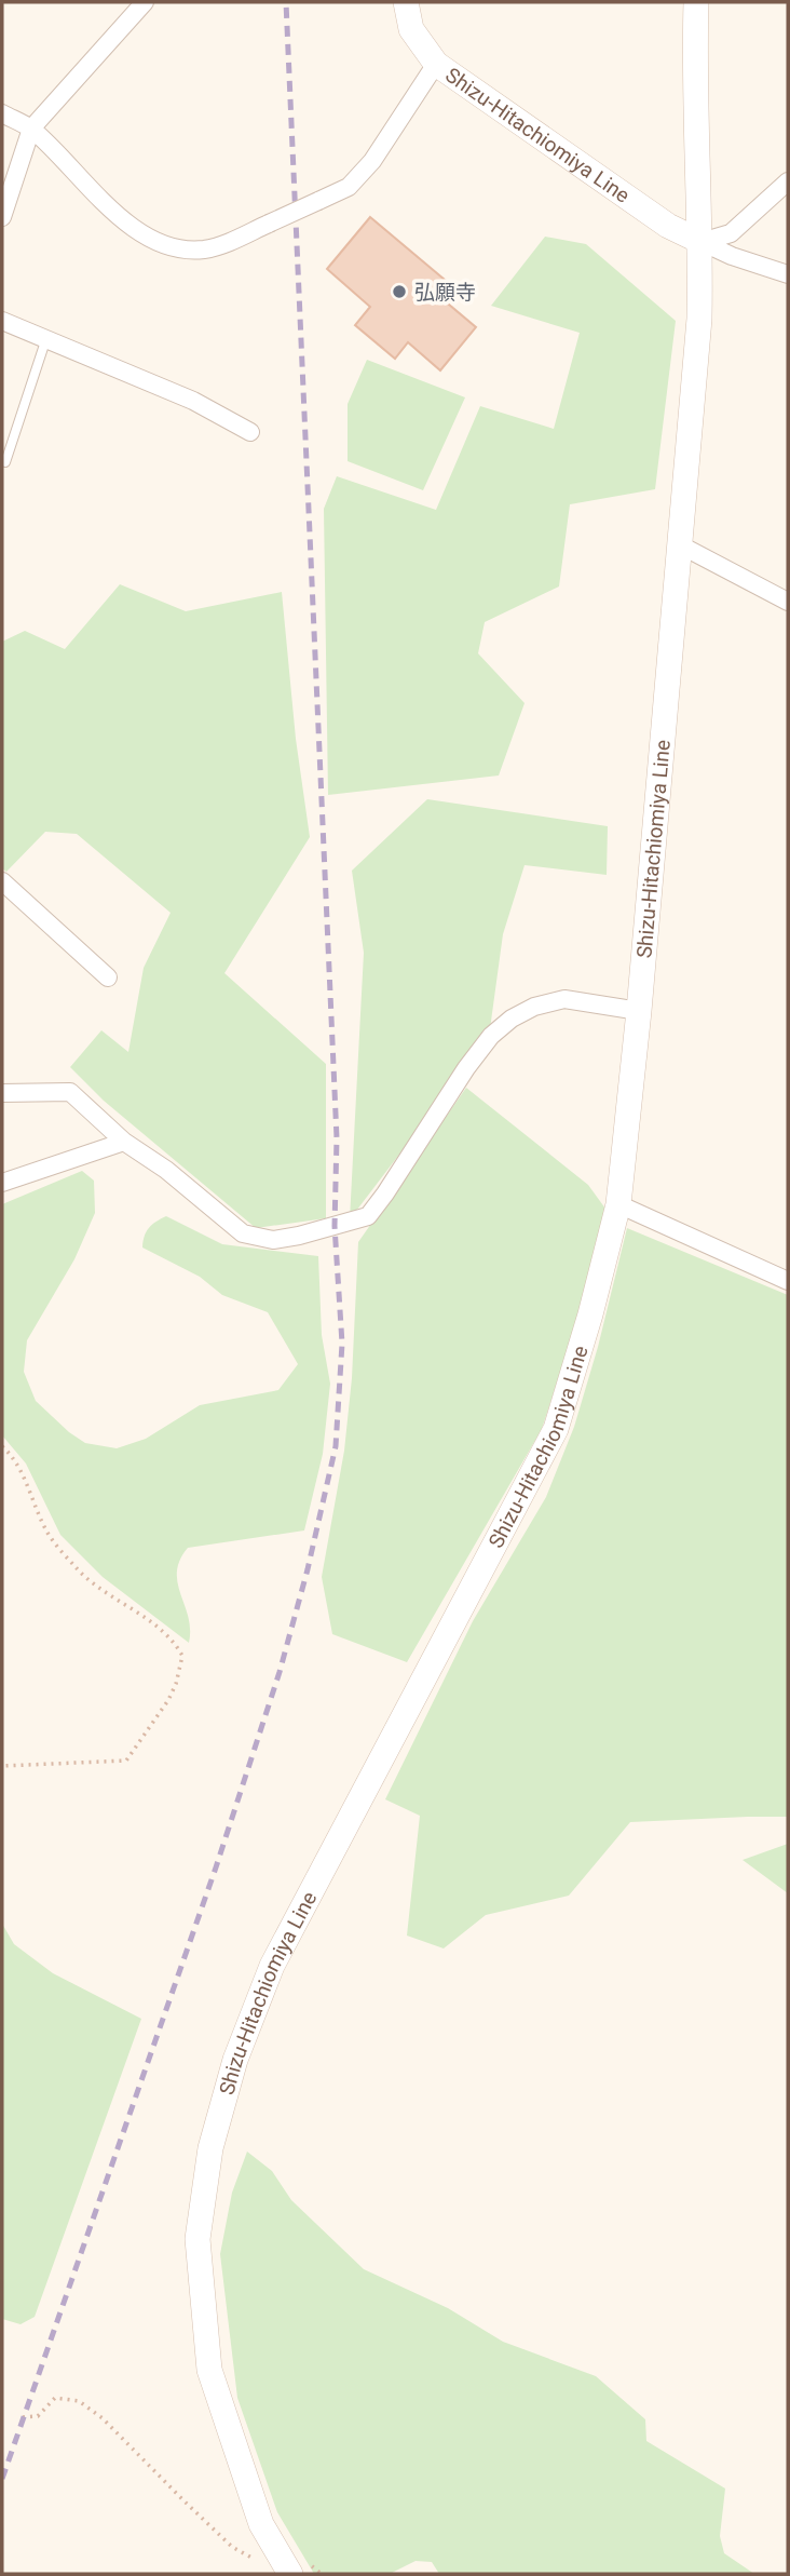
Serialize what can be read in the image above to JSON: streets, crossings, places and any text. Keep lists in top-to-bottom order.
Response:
{
  "streets": {
    "main road": ["Shizu-Hitachiomiya Line"]
  },
  "places": ["弘願寺"]
}
